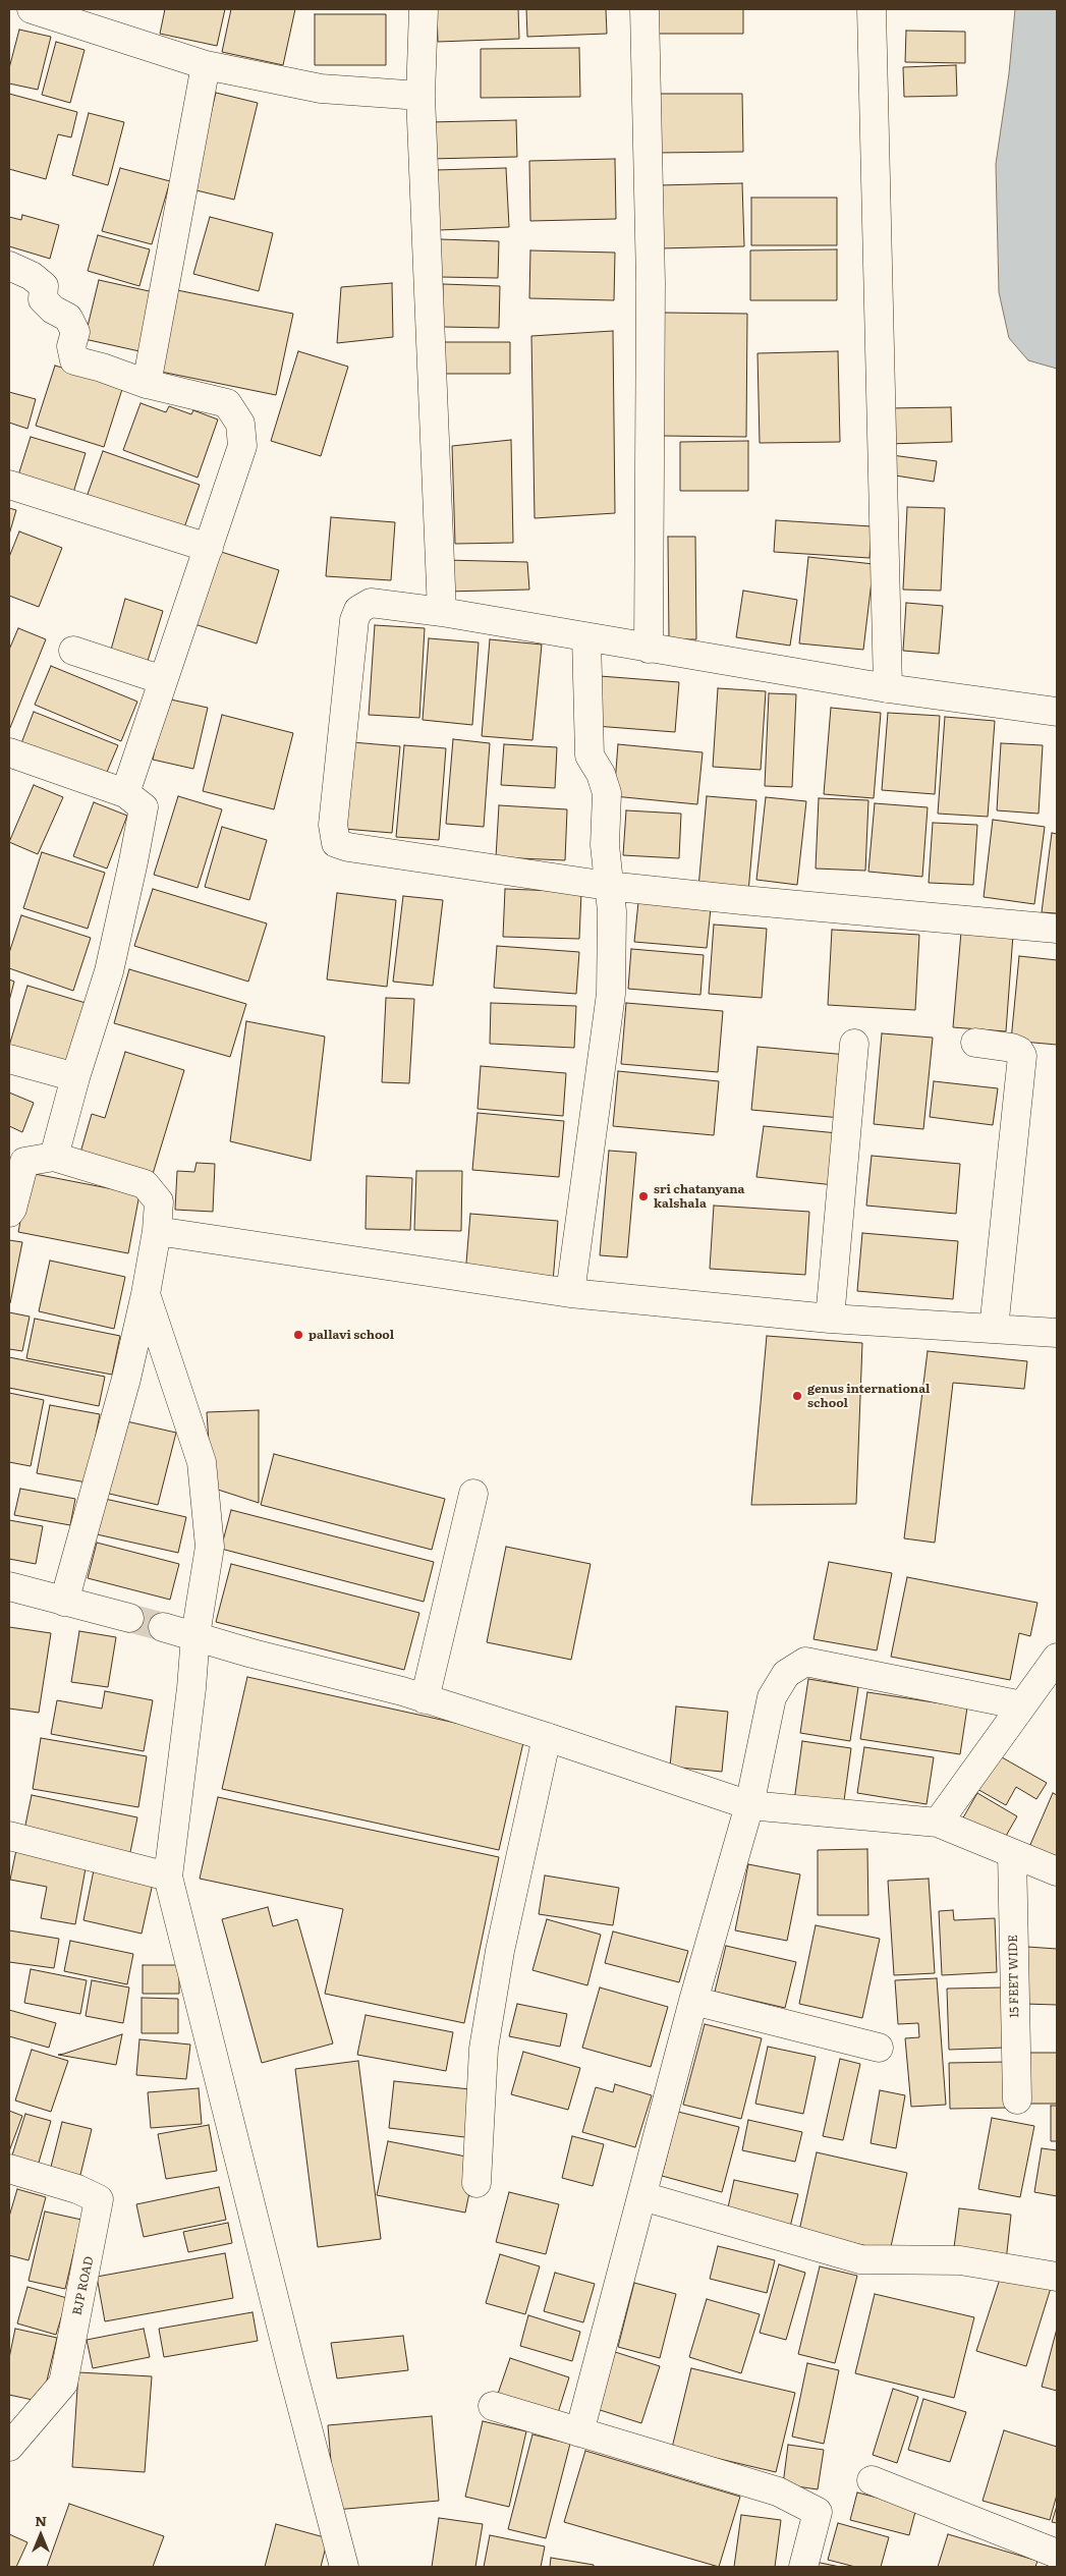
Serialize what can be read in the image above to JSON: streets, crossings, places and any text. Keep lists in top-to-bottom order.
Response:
{
  "streets": {
    "street": ["15 FEET WIDE", "BJP ROAD"]
  },
  "places": ["sri chatanyana kalshala", "pallavi school", "genus international school"],
  "north": "top"
}
